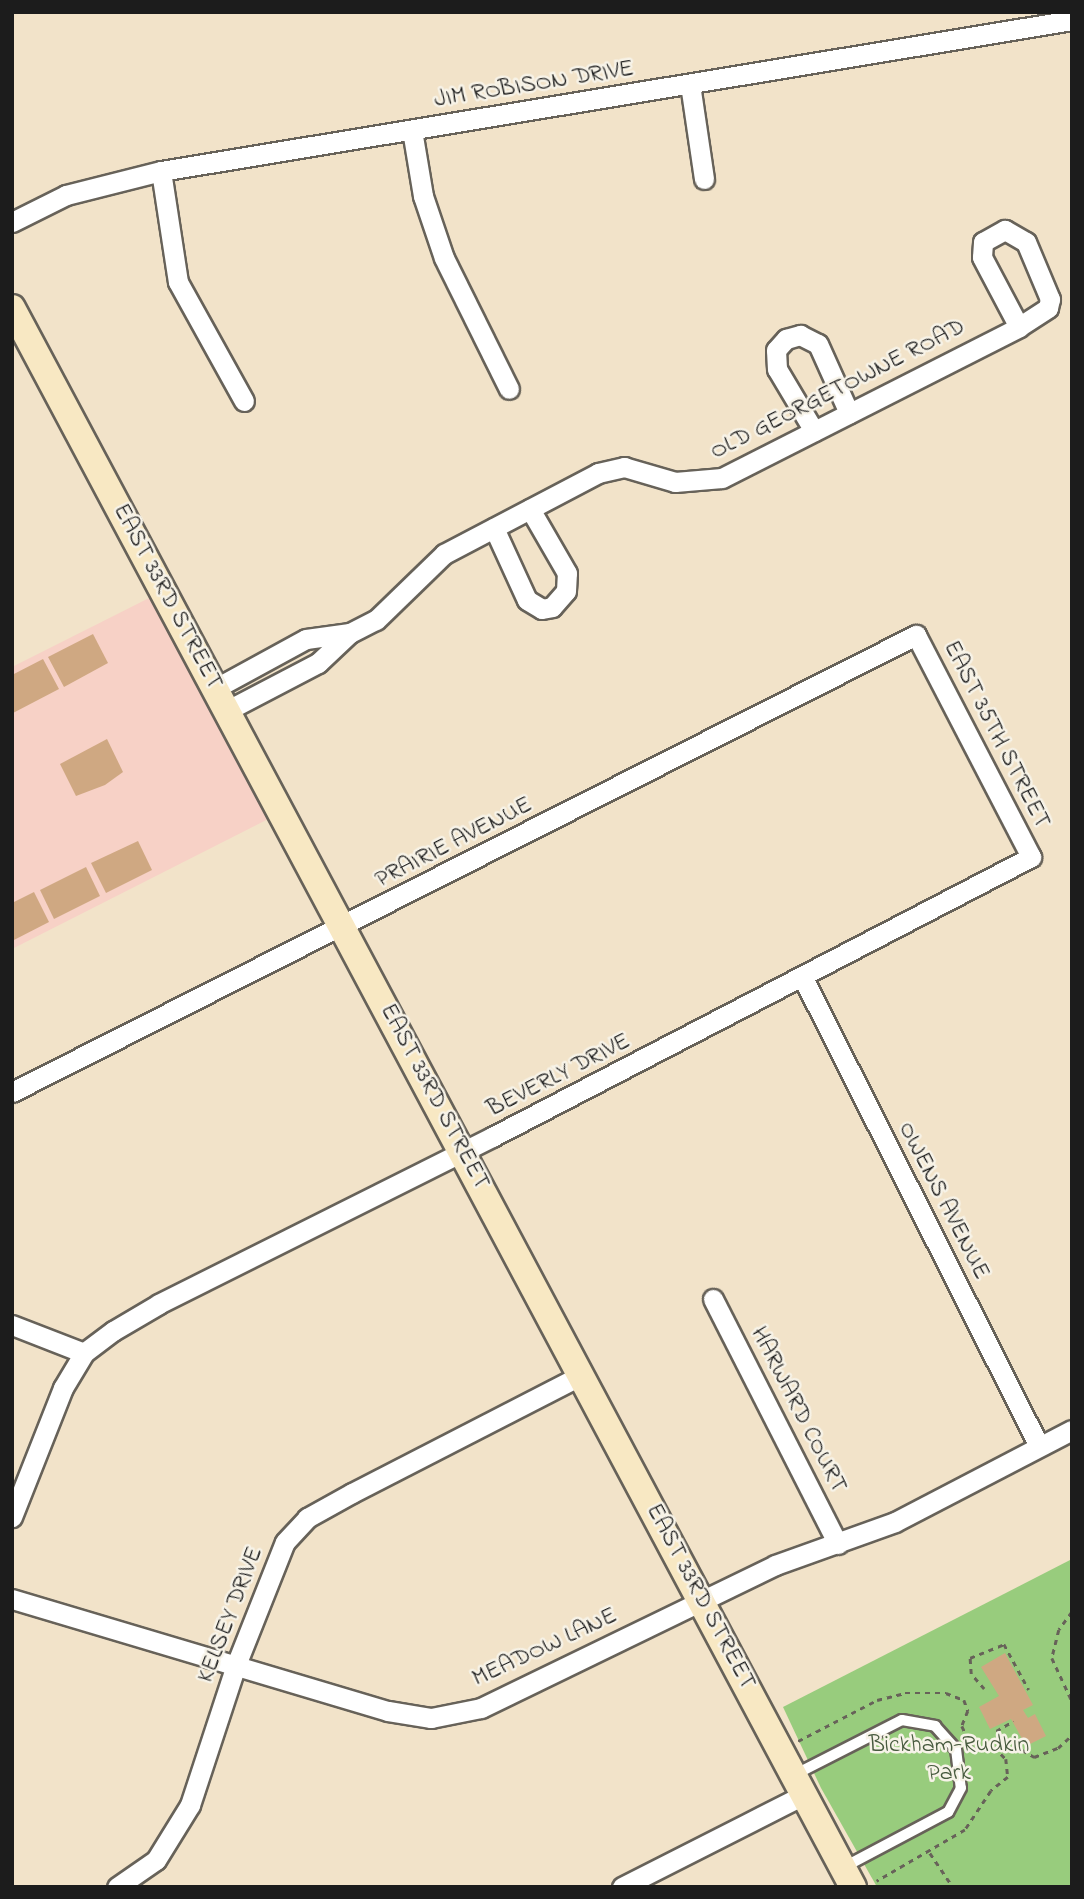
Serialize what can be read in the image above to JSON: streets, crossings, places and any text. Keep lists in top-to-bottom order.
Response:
{
  "streets": {
    "street": [
      "JIM ROBISON DRIVE",
      "OLD GEORGETOWNE ROAD",
      "EAST 33RD STREET",
      "EAST 35TH STREET",
      "PRAIRIE AVENUE",
      "BEVERLY DRIVE",
      "OWENS AVENUE",
      "HARWARD COURT",
      "KELSEY DRIVE",
      "MEADOW LANE"
    ]
  },
  "crossings": [
    ["OLD GEORGETOWNE ROAD", "EAST 33RD STREET"],
    ["EAST 33RD STREET", "PRAIRIE AVENUE"],
    ["EAST 33RD STREET", "BEVERLY DRIVE"],
    ["EAST 33RD STREET", "KELSEY DRIVE"],
    ["EAST 33RD STREET", "MEADOW LANE"],
    ["EAST 35TH STREET", "PRAIRIE AVENUE"],
    ["EAST 35TH STREET", "BEVERLY DRIVE"],
    ["BEVERLY DRIVE", "OWENS AVENUE"],
    ["OWENS AVENUE", "MEADOW LANE"],
    ["HARWARD COURT", "MEADOW LANE"],
    ["KELSEY DRIVE", "MEADOW LANE"]
  ],
  "parks": ["Bickham-Rudkin Park"]
}
